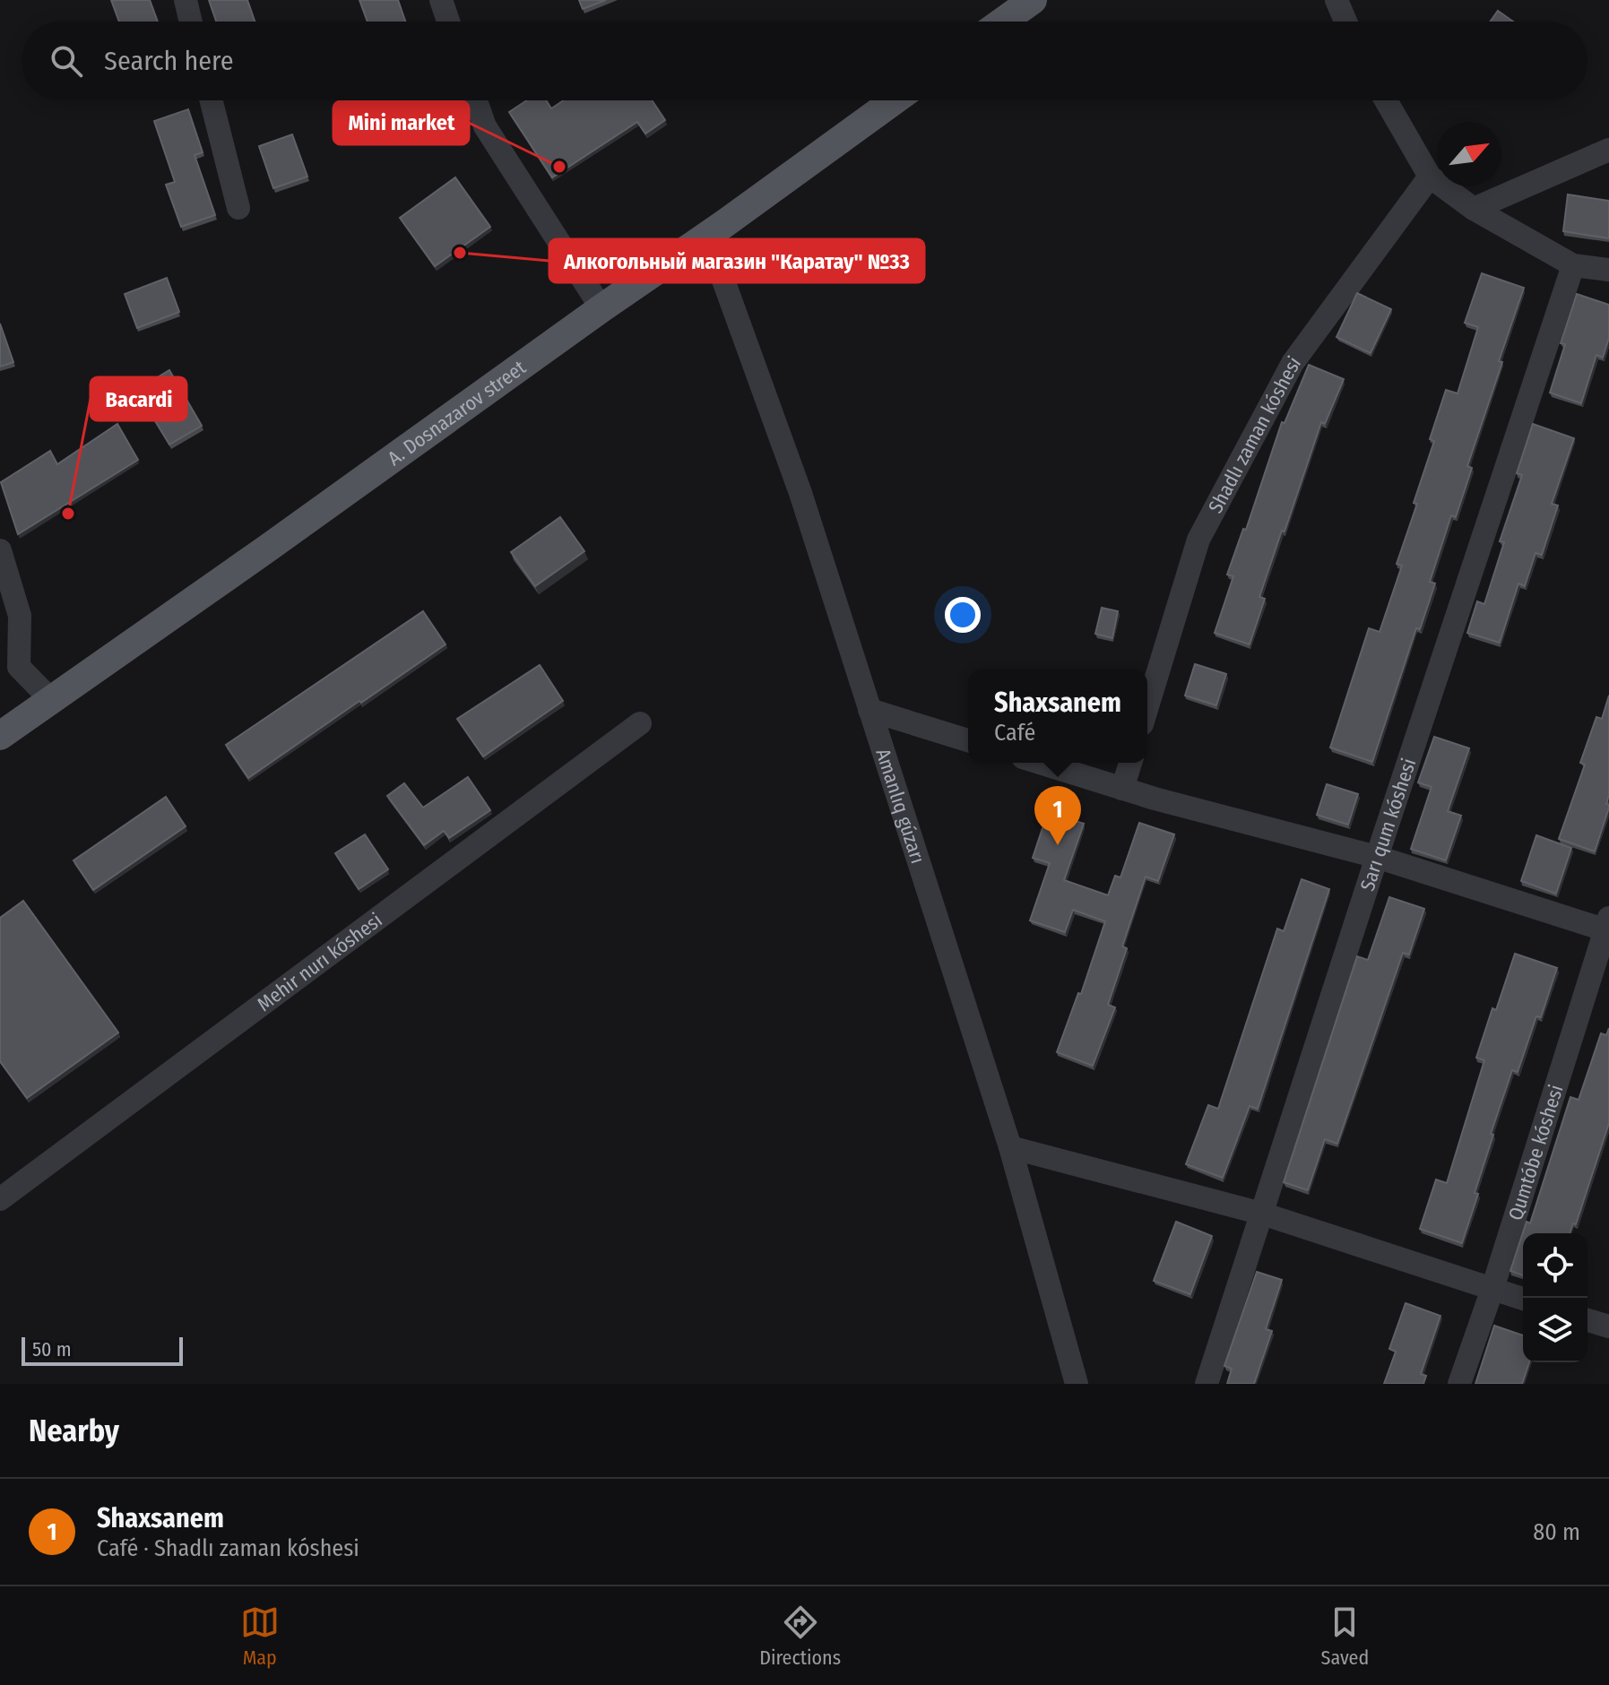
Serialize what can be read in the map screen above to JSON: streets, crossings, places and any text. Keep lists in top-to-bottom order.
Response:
{
  "streets": {
    "main road": ["A. Dosnazarov street"],
    "street": [
      "Shadlı zaman kóshesi",
      "Amanlıq gúzarı",
      "Sarı qum kóshesi",
      "Mehir nurı kóshesi",
      "Qumtóbe kóshesi"
    ]
  },
  "crossings": [
    ["A. Dosnazarov street", "Amanlıq gúzarı"]
  ],
  "places": ["Mini market", "Алкогольный магазин \"Каратау\" №33", "Bacardi"],
  "scale_bar": "50 m",
  "north": "top right",
  "page": {
    "search": "Search here",
    "popup": ["Shaxsanem", "Café"],
    "pins": "1",
    "scale": "50 m",
    "heading": "Nearby",
    "list": [
      {
        "mark": "1",
        "name": "Shaxsanem",
        "note": "Café · Shadlı zaman kóshesi",
        "value": "80 m"
      }
    ],
    "nav": ["Map", "Directions", "Saved"]
  }
}
